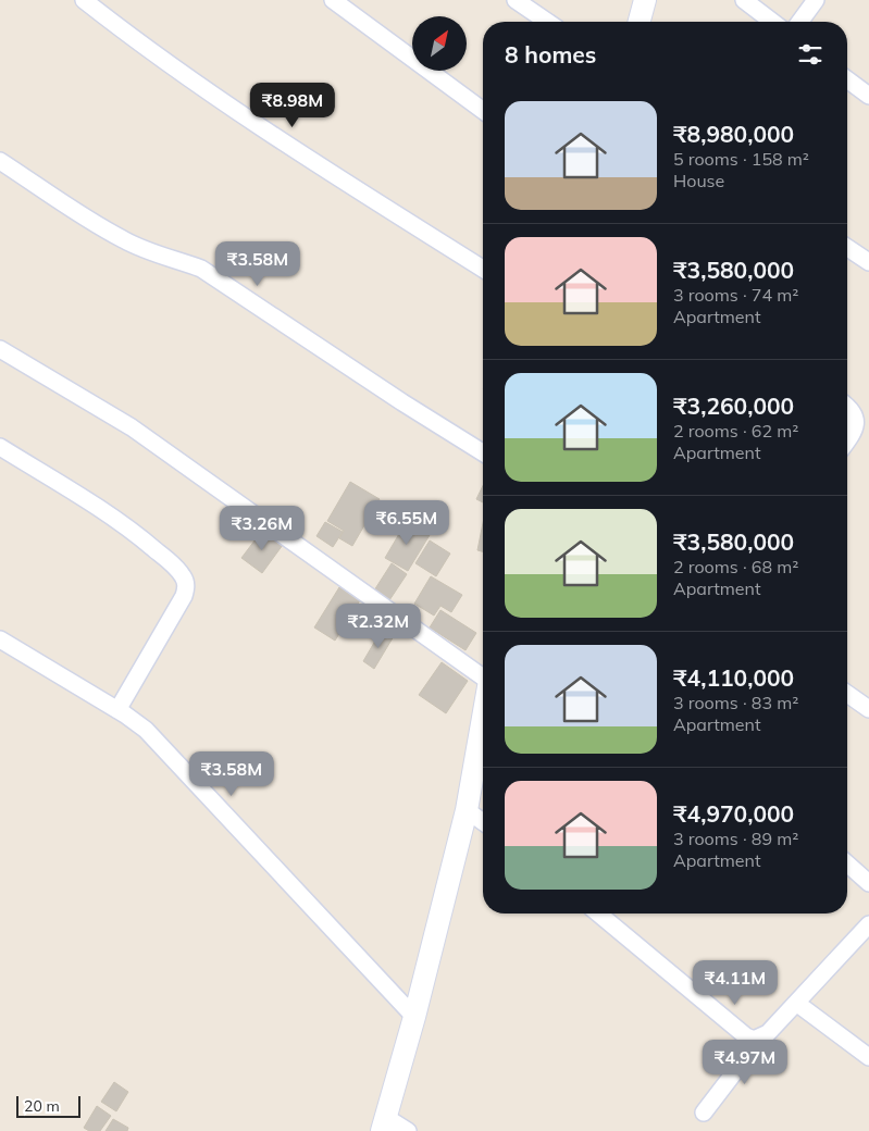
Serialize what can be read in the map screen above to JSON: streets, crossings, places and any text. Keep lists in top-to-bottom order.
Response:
{
  "scale_bar": "20 m",
  "north": "top right",
  "page": {
    "heading": "8 homes",
    "price": [
      "₹8.98M",
      "₹3.58M",
      "₹6.55M",
      "₹3.26M",
      "₹2.32M",
      "₹3.58M",
      "₹4.11M",
      "₹4.97M"
    ],
    "list": [
      {
        "name": "₹8,980,000",
        "note": "5 rooms · 158 m² · House"
      },
      {
        "name": "₹3,580,000",
        "note": "3 rooms · 74 m² · Apartment"
      },
      {
        "name": "₹3,260,000",
        "note": "2 rooms · 62 m² · Apartment"
      },
      {
        "name": "₹3,580,000",
        "note": "2 rooms · 68 m² · Apartment"
      },
      {
        "name": "₹4,110,000",
        "note": "3 rooms · 83 m² · Apartment"
      },
      {
        "name": "₹4,970,000",
        "note": "3 rooms · 89 m² · Apartment"
      }
    ],
    "scale": "20 m"
  }
}
